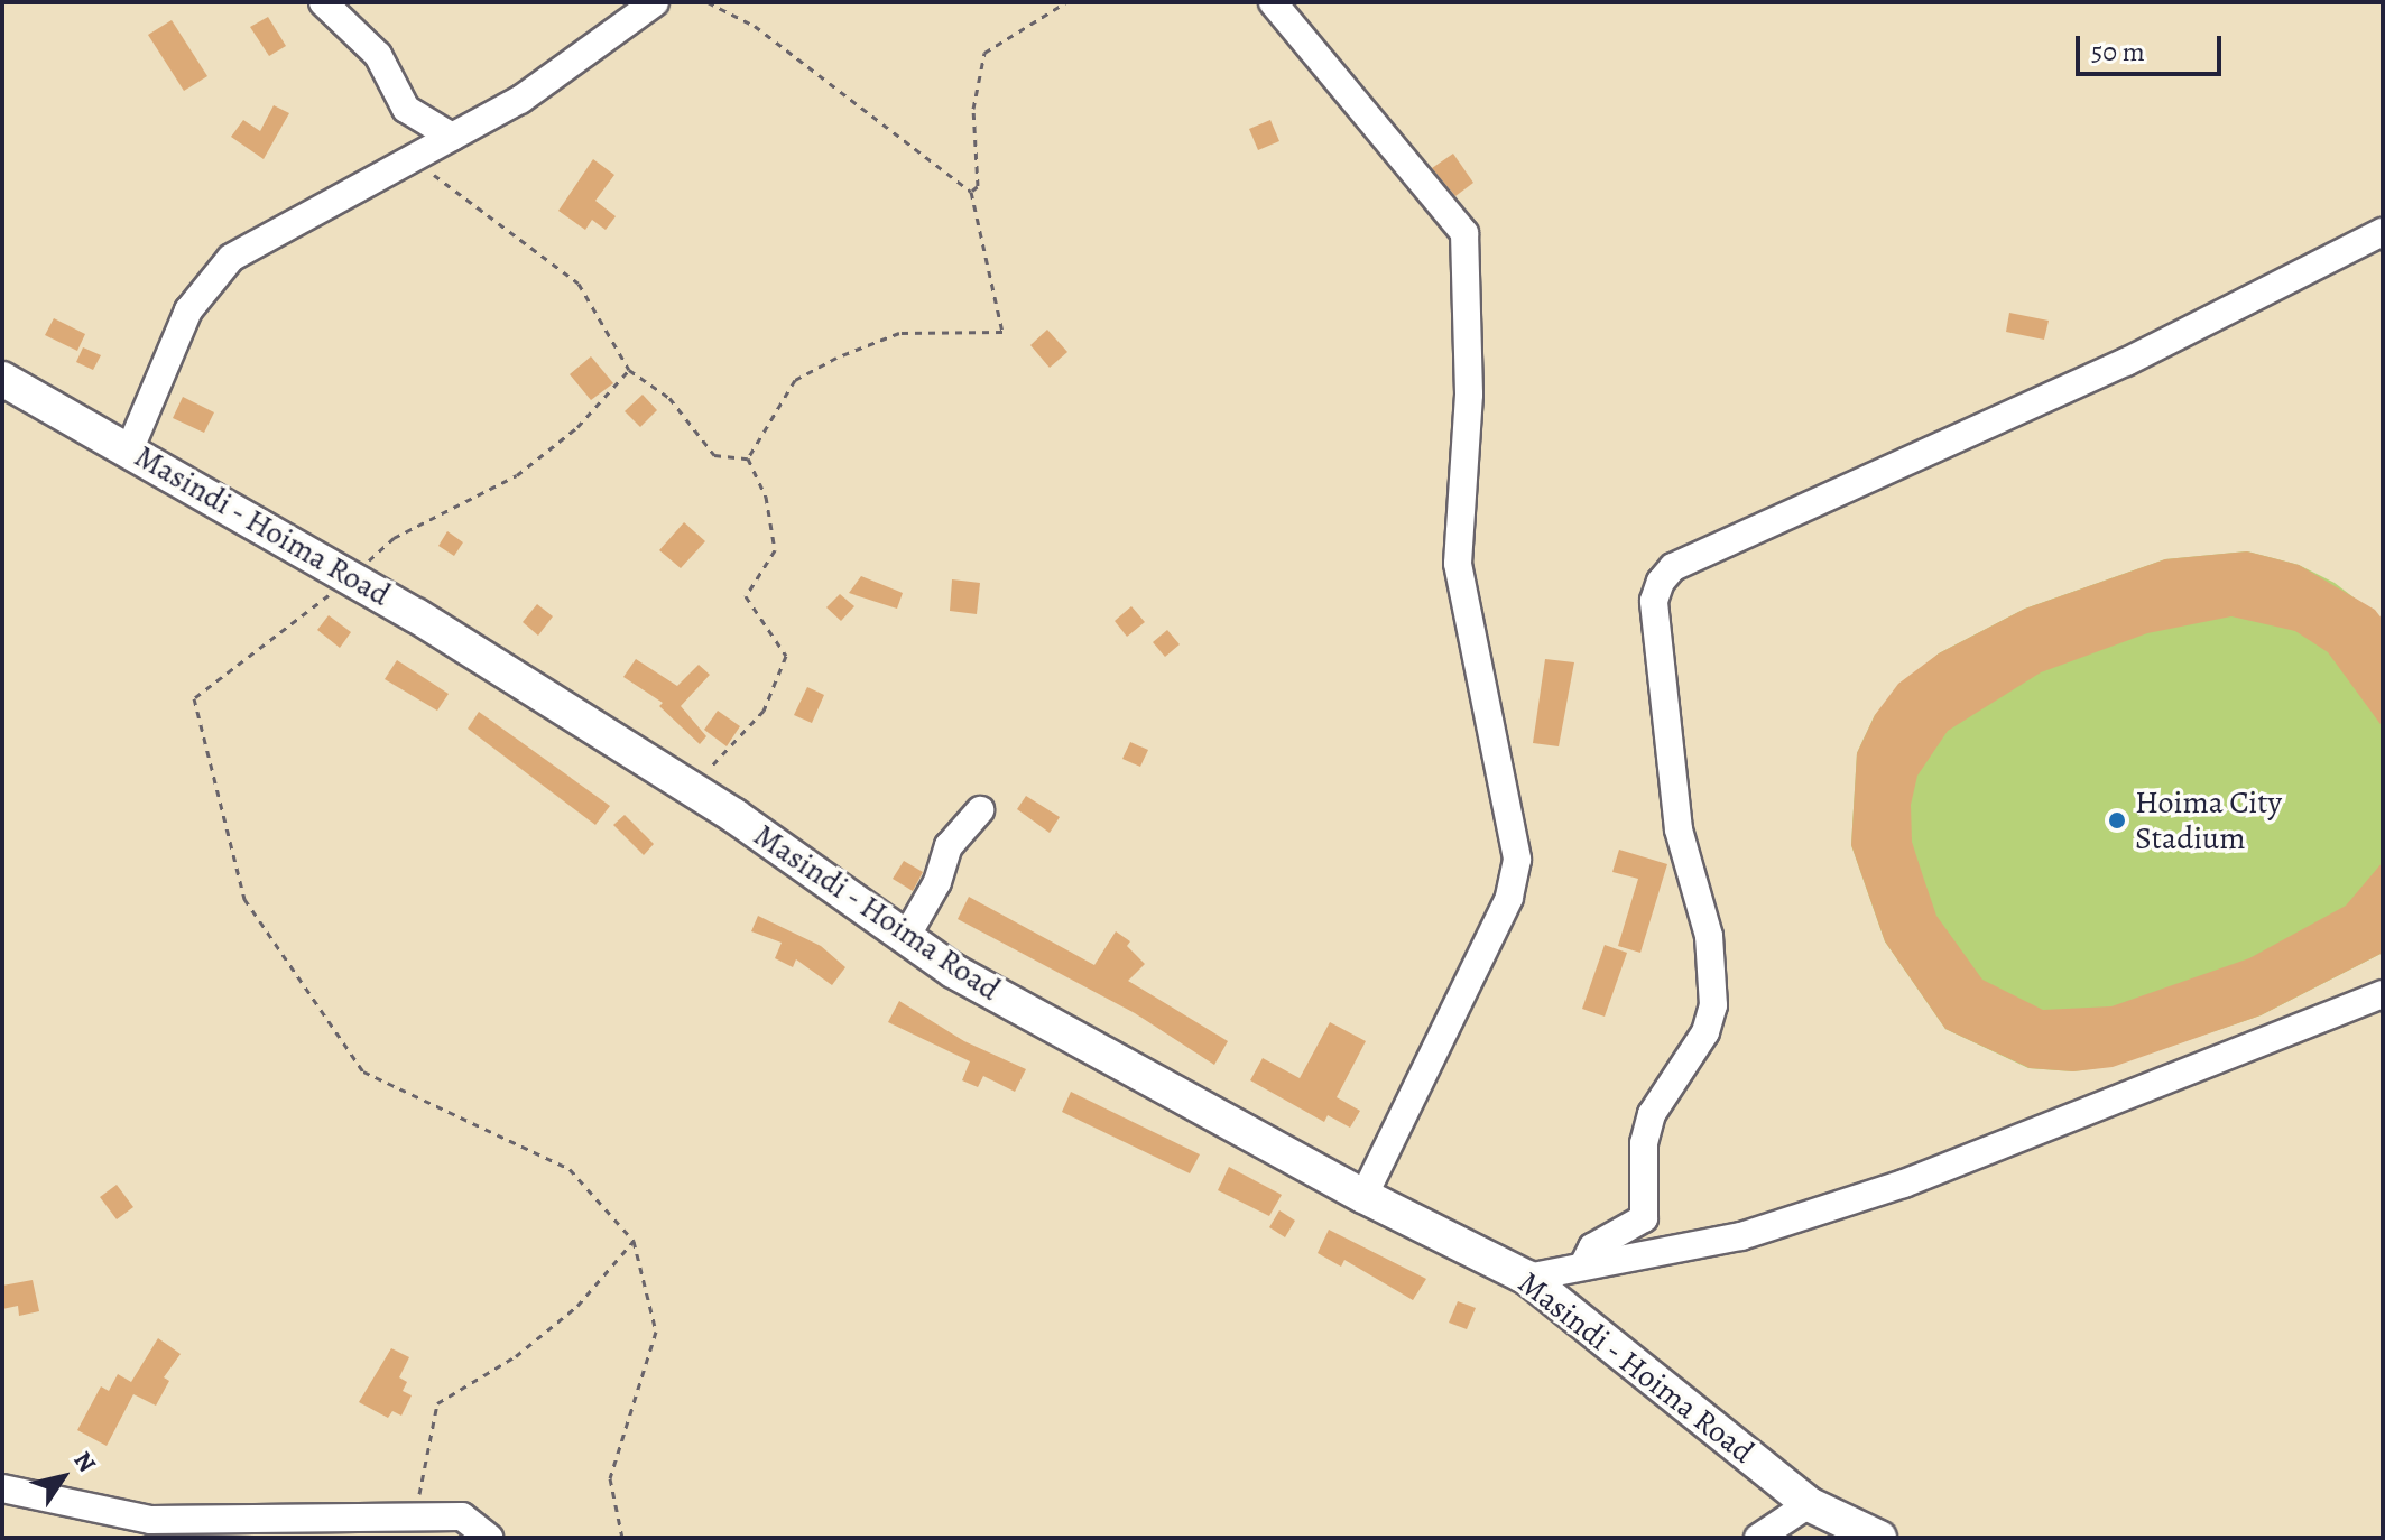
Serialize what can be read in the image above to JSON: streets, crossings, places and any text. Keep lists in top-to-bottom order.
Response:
{
  "streets": {
    "main road": ["Masindi - Hoima Road"]
  },
  "places": ["Hoima City Stadium"],
  "scale_bar": "50 m",
  "north": "top right"
}
